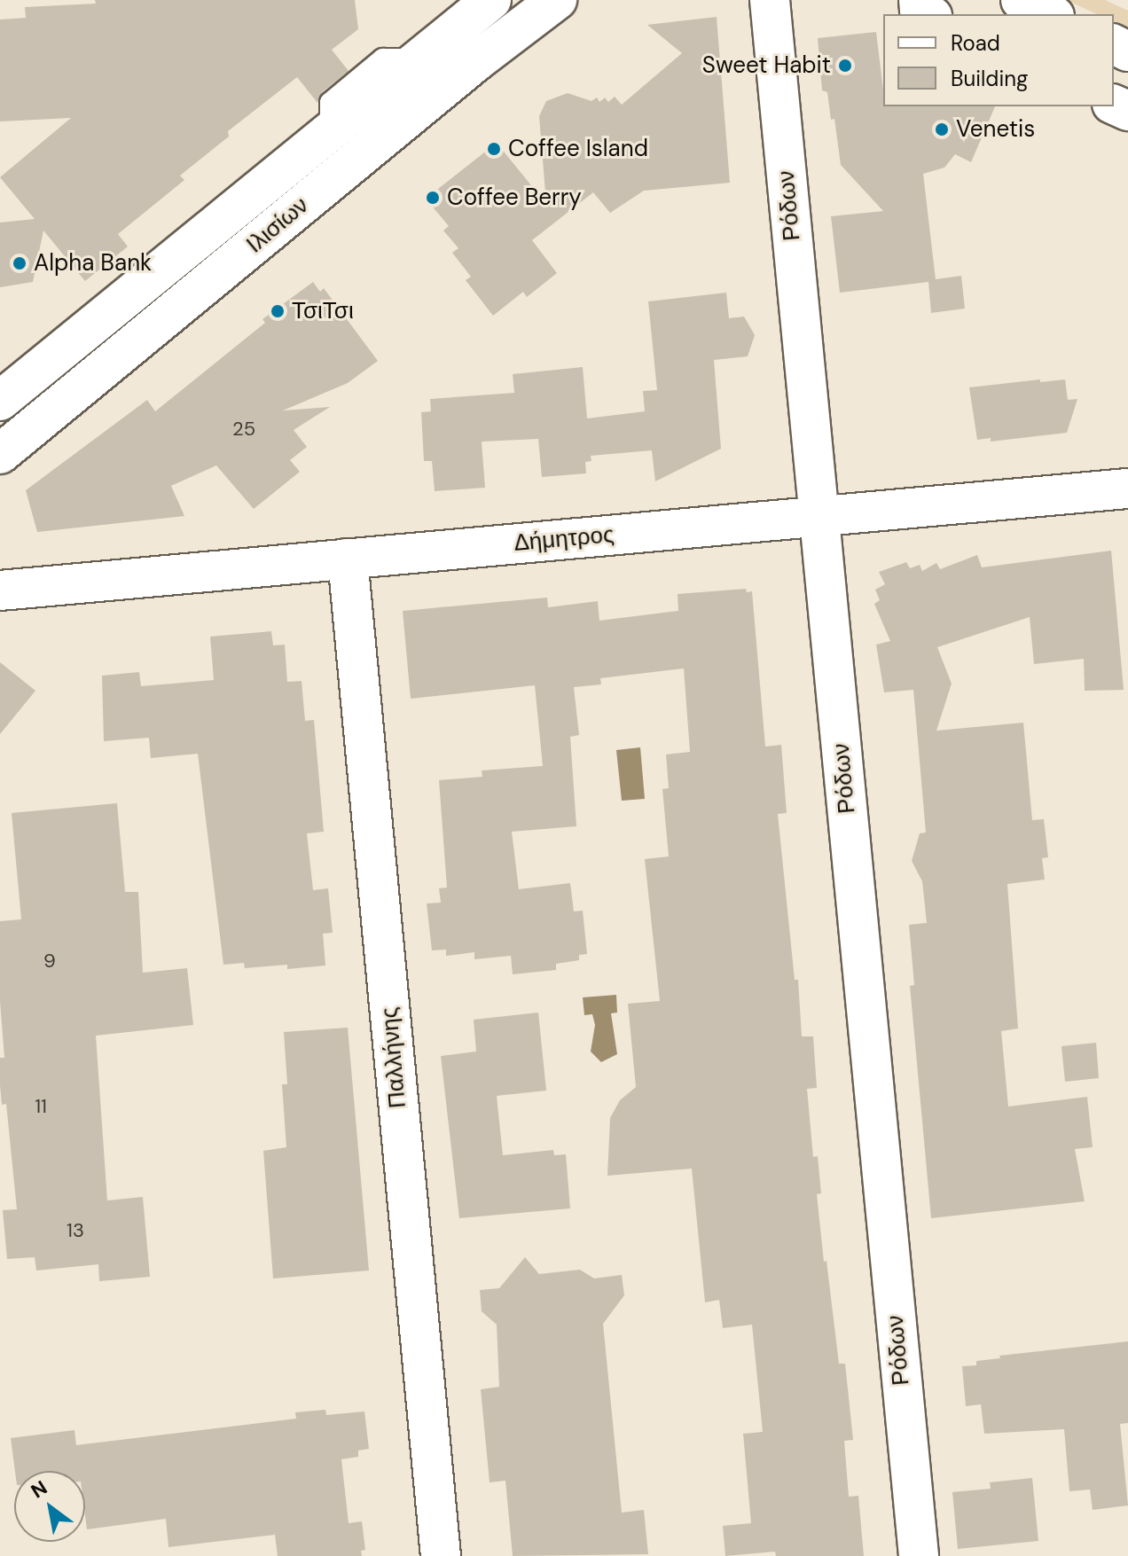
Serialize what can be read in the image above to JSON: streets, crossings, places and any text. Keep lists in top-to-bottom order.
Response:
{
  "streets": {
    "street": [
      "Ρόδων",
      "Ιλισίων",
      "Δήμητρος",
      "Παλλήνης"
    ]
  },
  "crossings": [
    ["Ρόδων", "Δήμητρος"],
    ["Δήμητρος", "Παλλήνης"]
  ],
  "places": [
    "Sweet Habit",
    "Venetis",
    "Coffee Island",
    "Coffee Berry",
    "Alpha Bank",
    "ΤσιΤσι"
  ],
  "house_numbers": [
    "25",
    "9",
    "11",
    "13"
  ],
  "legend": ["Road", "Building"],
  "north": "top left"
}
